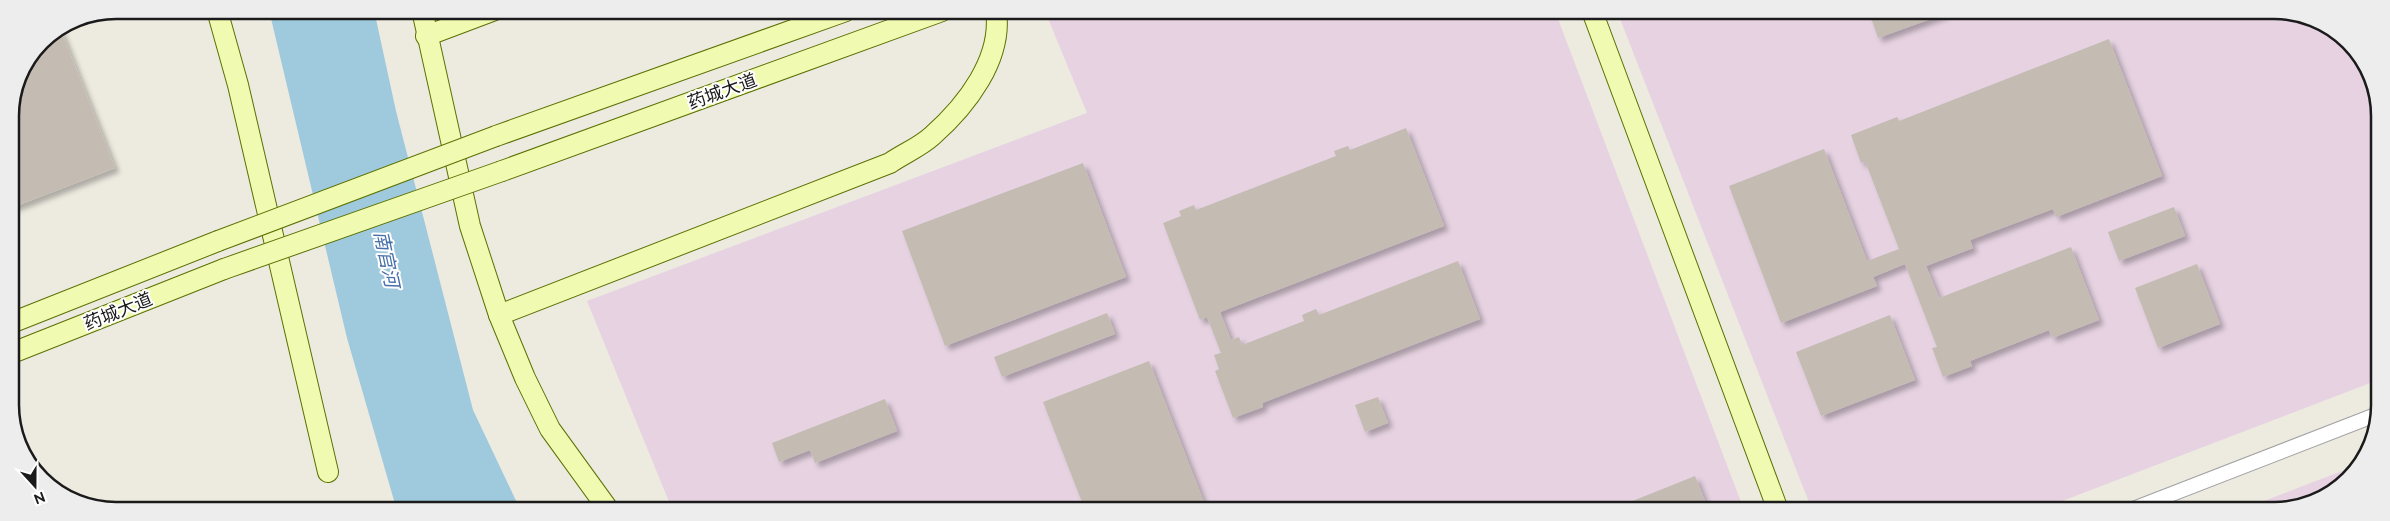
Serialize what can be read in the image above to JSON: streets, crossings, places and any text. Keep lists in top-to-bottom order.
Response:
{
  "streets": {
    "main road": ["药城大道"]
  },
  "water": ["南官河"],
  "north": "bottom"
}
